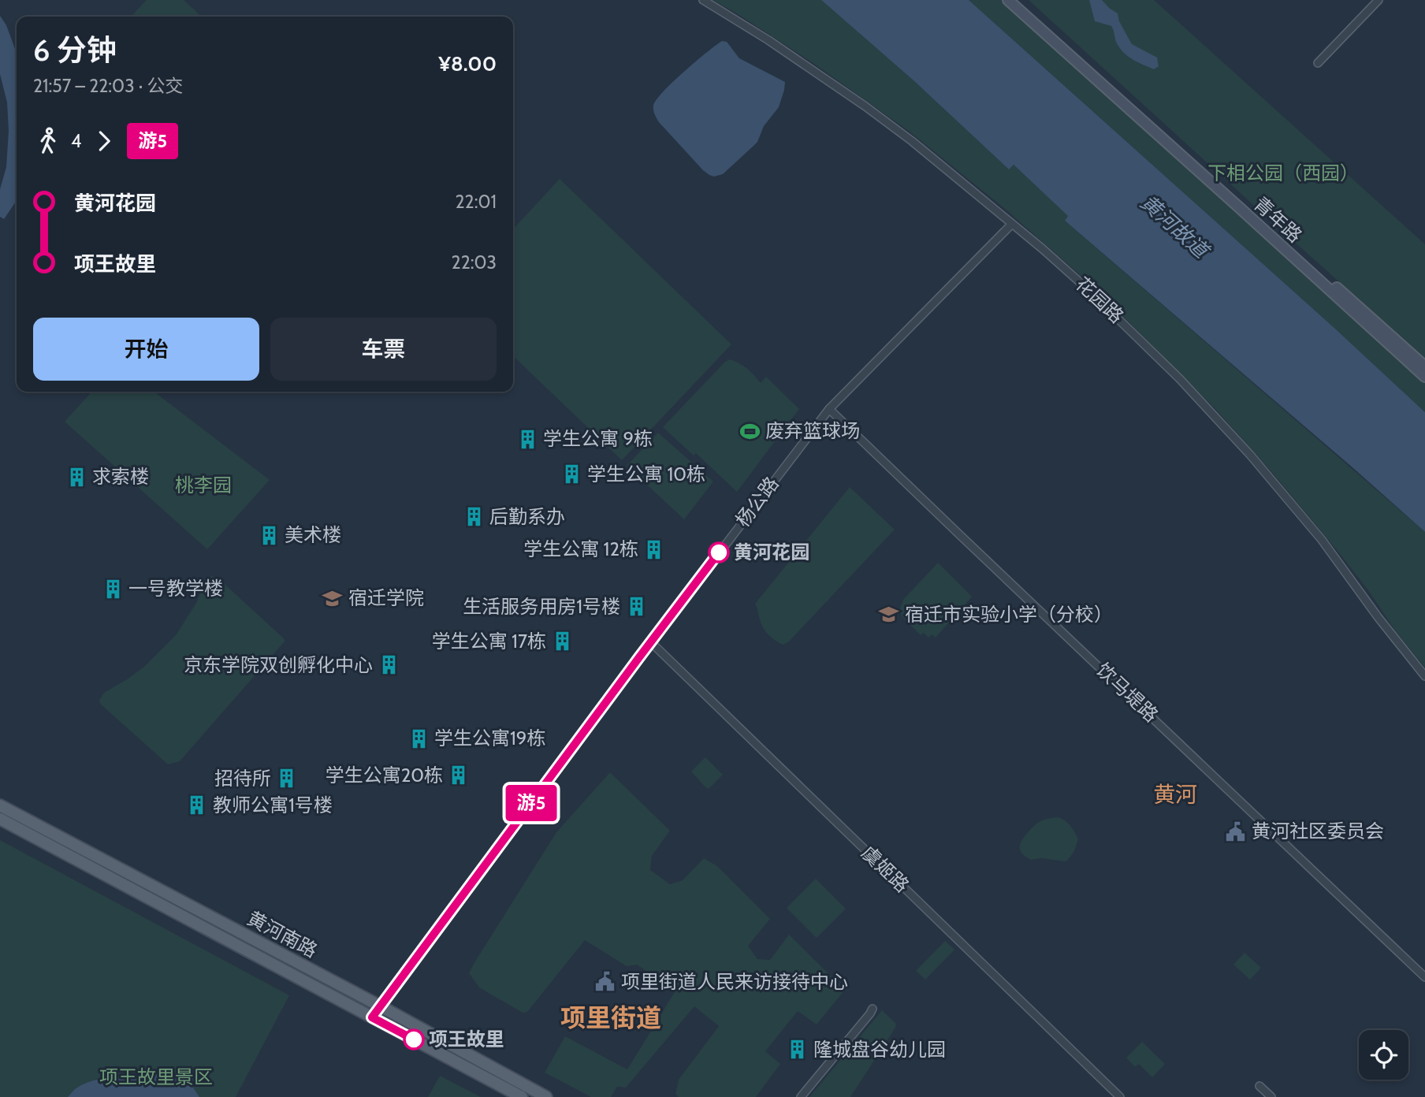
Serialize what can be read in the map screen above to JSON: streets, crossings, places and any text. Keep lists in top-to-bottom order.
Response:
{
  "streets": {
    "main road": ["黄河南路"],
    "street": [
      "青年路",
      "花园路",
      "杨公路",
      "饮马堤路",
      "虞姬路"
    ]
  },
  "crossings": [
    ["花园路", "杨公路"],
    ["杨公路", "饮马堤路"],
    ["杨公路", "虞姬路"],
    ["杨公路", "黄河南路"]
  ],
  "districts": ["黄河", "项里街道"],
  "water": ["黄河故道"],
  "parks": ["下相公园（西园）", "桃李园", "项王故里景区"],
  "places": {
    "sports": ["废弃篮球场"],
    "building": [
      "学生公寓 9栋",
      "学生公寓 10栋",
      "求索楼",
      "后勤系办",
      "美术楼",
      "学生公寓 12栋",
      "一号教学楼",
      "生活服务用房1号楼",
      "学生公寓 17栋",
      "京东学院双创孵化中心",
      "学生公寓19栋",
      "学生公寓20栋",
      "招待所",
      "教师公寓1号楼",
      "隆城盘谷幼儿园"
    ],
    "other": ["黄河花园", "项王故里"],
    "school or university": ["宿迁学院", "宿迁市实验小学（分校）"],
    "public building": ["黄河社区委员会", "项里街道人民来访接待中心"]
  },
  "lines": ["bus line 游5"],
  "page": {
    "on_map": "游5",
    "heading": ["6 分钟", "21:57 – 22:03 · 公交", "¥8.00"],
    "legs": ["4", "游5"],
    "list": [
      {
        "name": "黄河花园",
        "value": "22:01"
      },
      {
        "name": "项王故里",
        "value": "22:03"
      }
    ],
    "buttons": ["开始", "车票"]
  }
}
